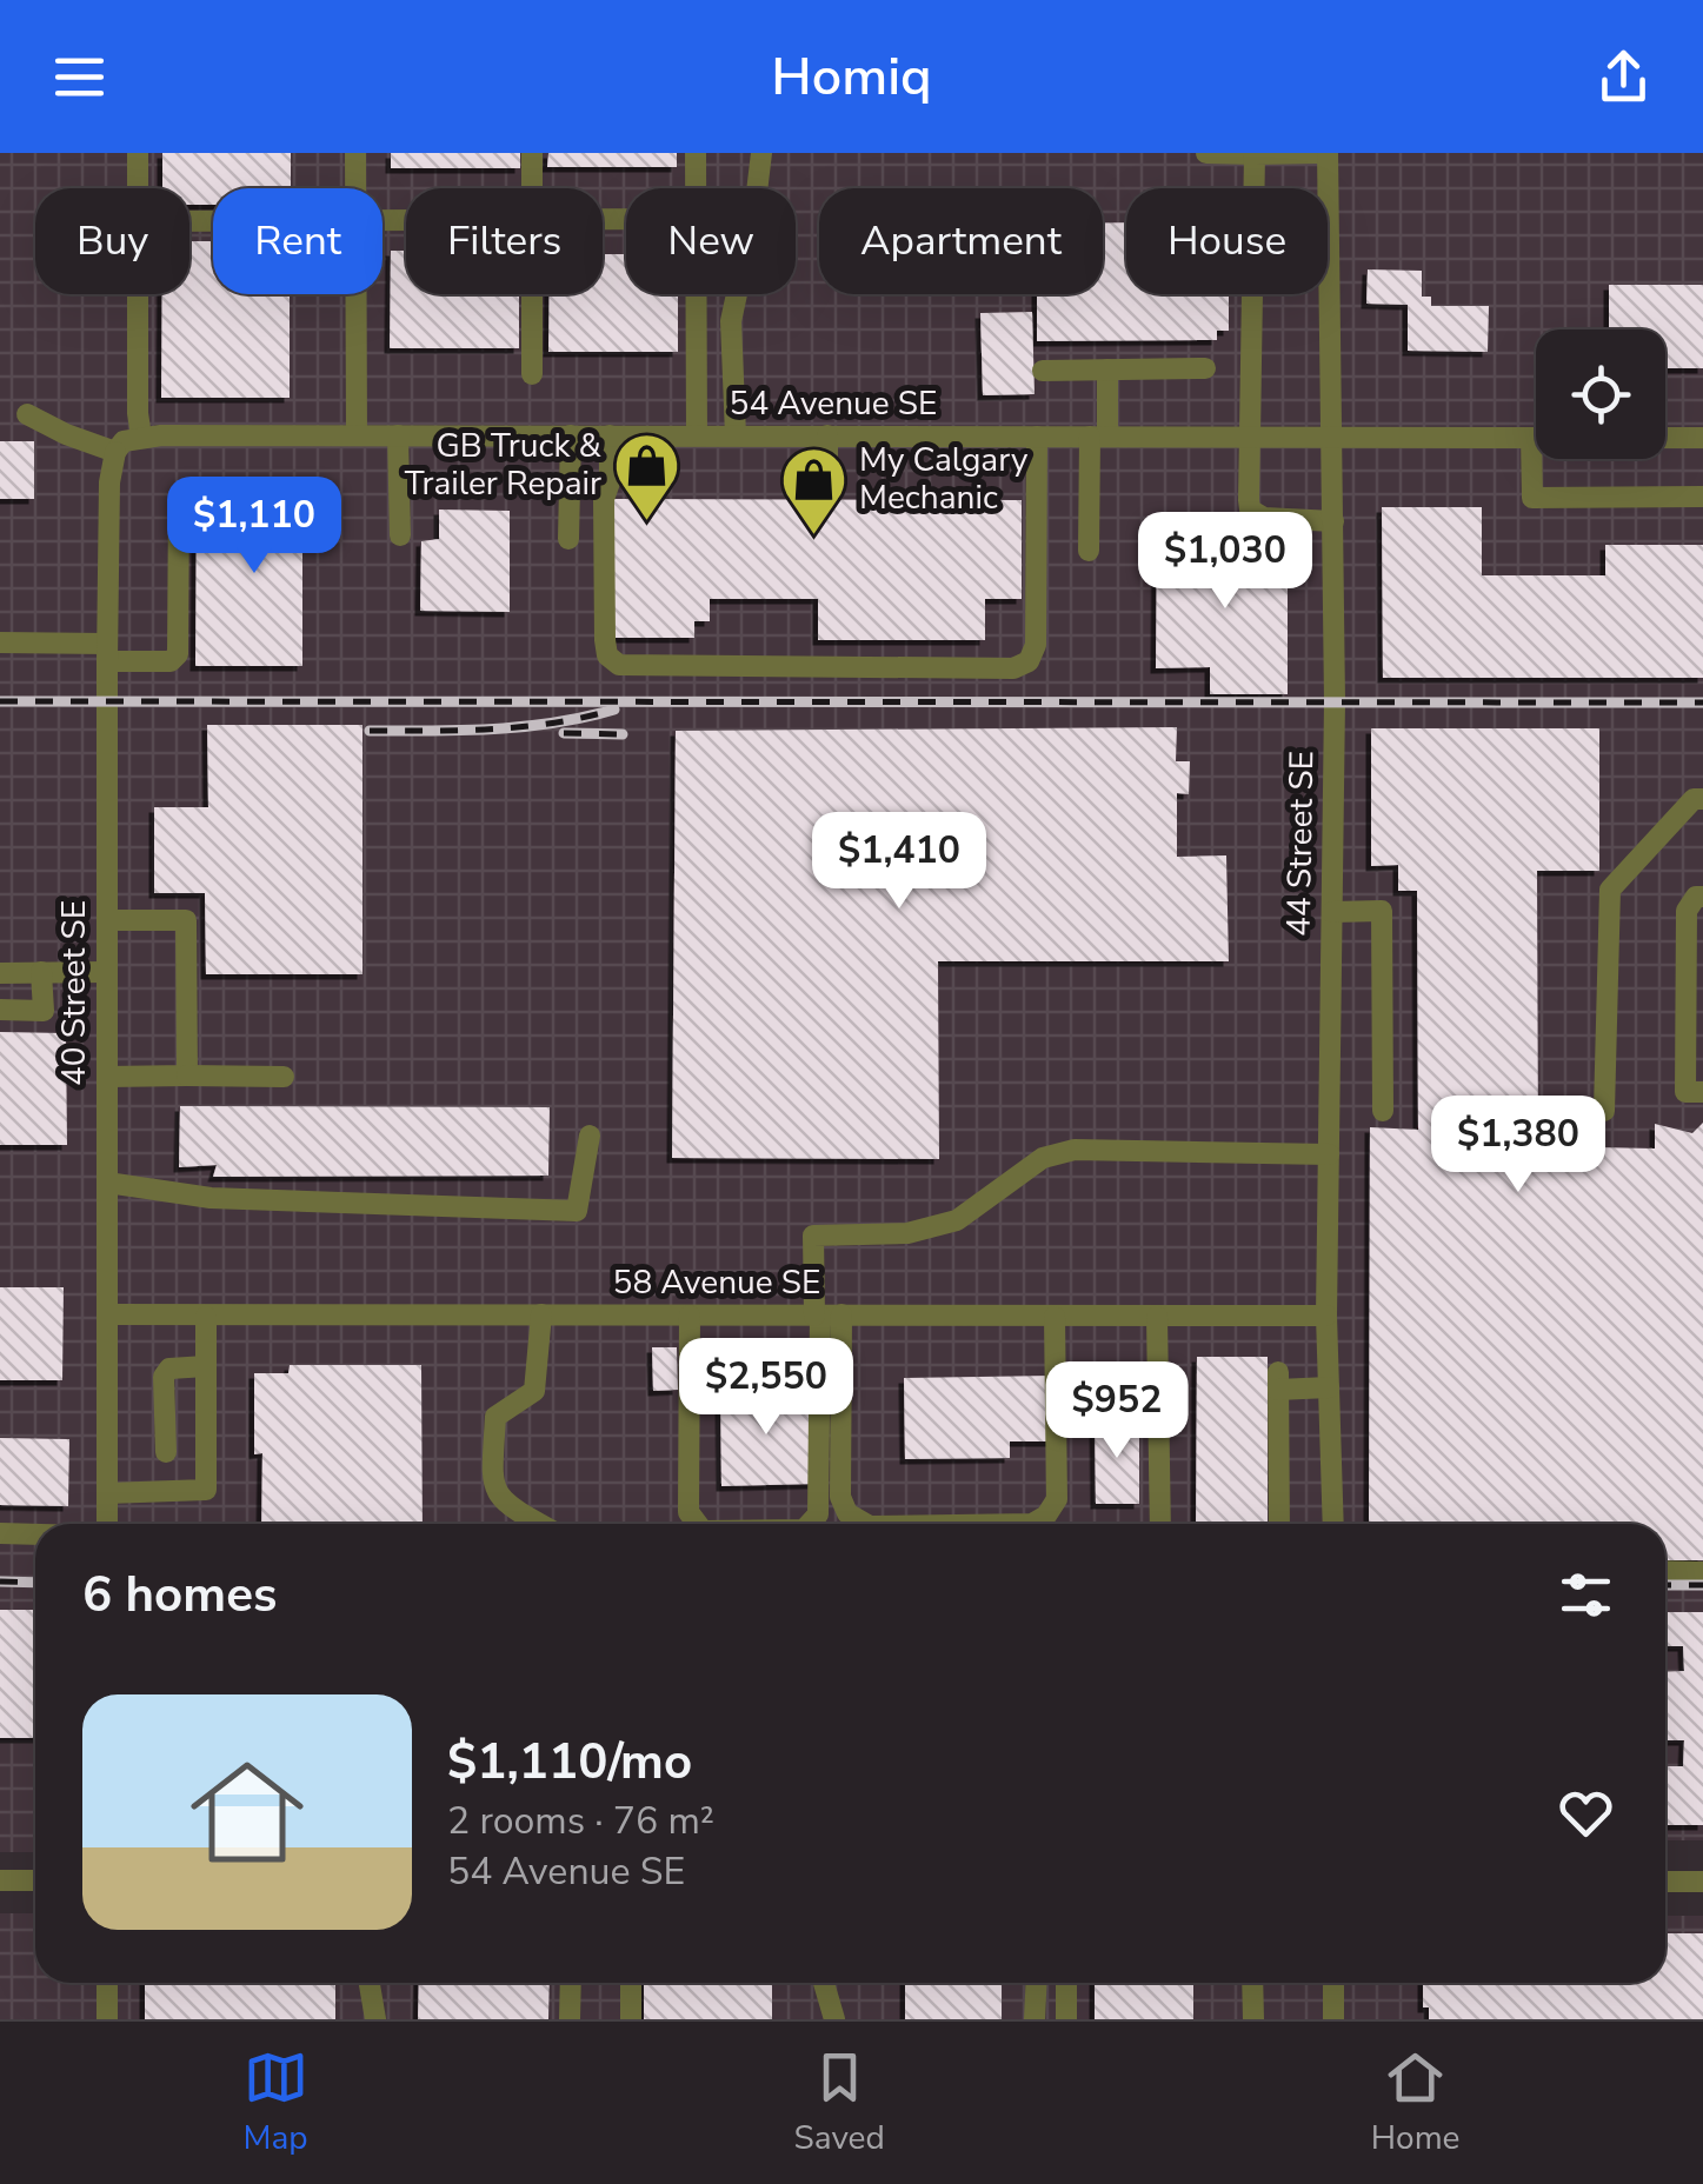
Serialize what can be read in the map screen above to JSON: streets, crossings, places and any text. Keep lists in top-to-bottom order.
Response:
{
  "streets": {
    "street": [
      "54 Avenue SE",
      "44 Street SE",
      "40 Street SE",
      "58 Avenue SE"
    ]
  },
  "crossings": [
    ["54 Avenue SE", "44 Street SE"],
    ["44 Street SE", "58 Avenue SE"],
    ["40 Street SE", "58 Avenue SE"]
  ],
  "places": {
    "shop": ["GB Truck & Trailer Repair", "My Calgary Mechanic"]
  },
  "page": {
    "header": "Homiq",
    "chip": [
      "Buy",
      "Rent",
      "Filters",
      "New",
      "Apartment",
      "House"
    ],
    "price": [
      "$1,110",
      "$1,030",
      "$1,410",
      "$1,380",
      "$2,550",
      "$952"
    ],
    "heading": "6 homes",
    "list": [
      {
        "name": "$1,110/mo",
        "note": "2 rooms · 76 m² · 54 Avenue SE"
      }
    ],
    "tabs": ["Map", "Saved", "Home"]
  }
}
